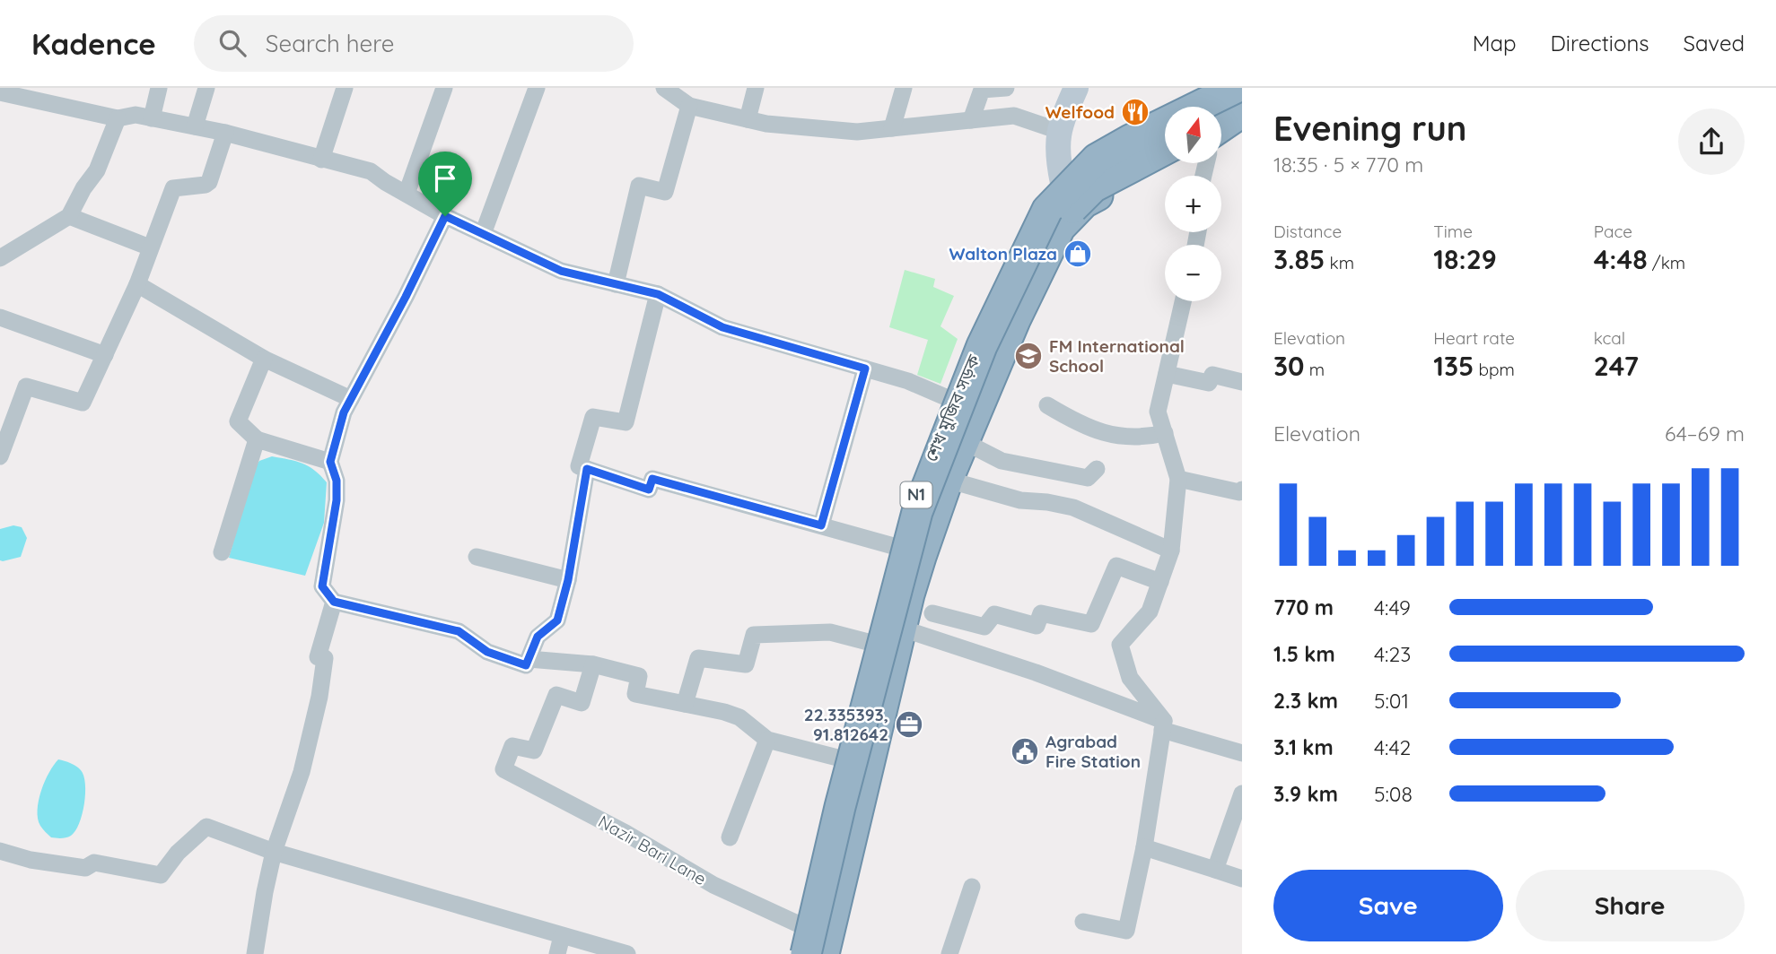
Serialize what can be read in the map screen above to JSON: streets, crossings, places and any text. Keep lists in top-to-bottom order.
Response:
{
  "streets": {
    "highway": ["শেখ মুজিব সড়ক", "N1"],
    "street": ["Nazir Bari Lane"]
  },
  "crossings": [
    ["শেখ মুজিব সড়ক", "Nazir Bari Lane"]
  ],
  "places": {
    "restaurant": ["Welfood"],
    "shop": ["Walton Plaza"],
    "school or university": ["FM International School"],
    "office": ["22.335393, 91.812642"],
    "public building": ["Agrabad Fire Station"]
  },
  "north": "top",
  "page": {
    "header": "Kadence",
    "search": "Search here",
    "nav": ["Map", "Directions", "Saved"],
    "heading": ["Evening run", "18:35 · 5 × 770 m"],
    "map_buttons": ["+", "−"],
    "stats": [
      ["Distance", "3.85 km"],
      ["Time", "18:29"],
      ["Pace", "4:48 /km"],
      ["Elevation", "30 m"],
      ["Heart rate", "135 bpm"],
      ["kcal", "247"]
    ],
    "chart": ["Elevation", "64–69 m"],
    "list": [
      {
        "name": "770 m",
        "note": "4:49"
      },
      {
        "name": "1.5 km",
        "note": "4:23"
      },
      {
        "name": "2.3 km",
        "note": "5:01"
      },
      {
        "name": "3.1 km",
        "note": "4:42"
      },
      {
        "name": "3.9 km",
        "note": "5:08"
      }
    ],
    "buttons": ["Save", "Share"]
  }
}
